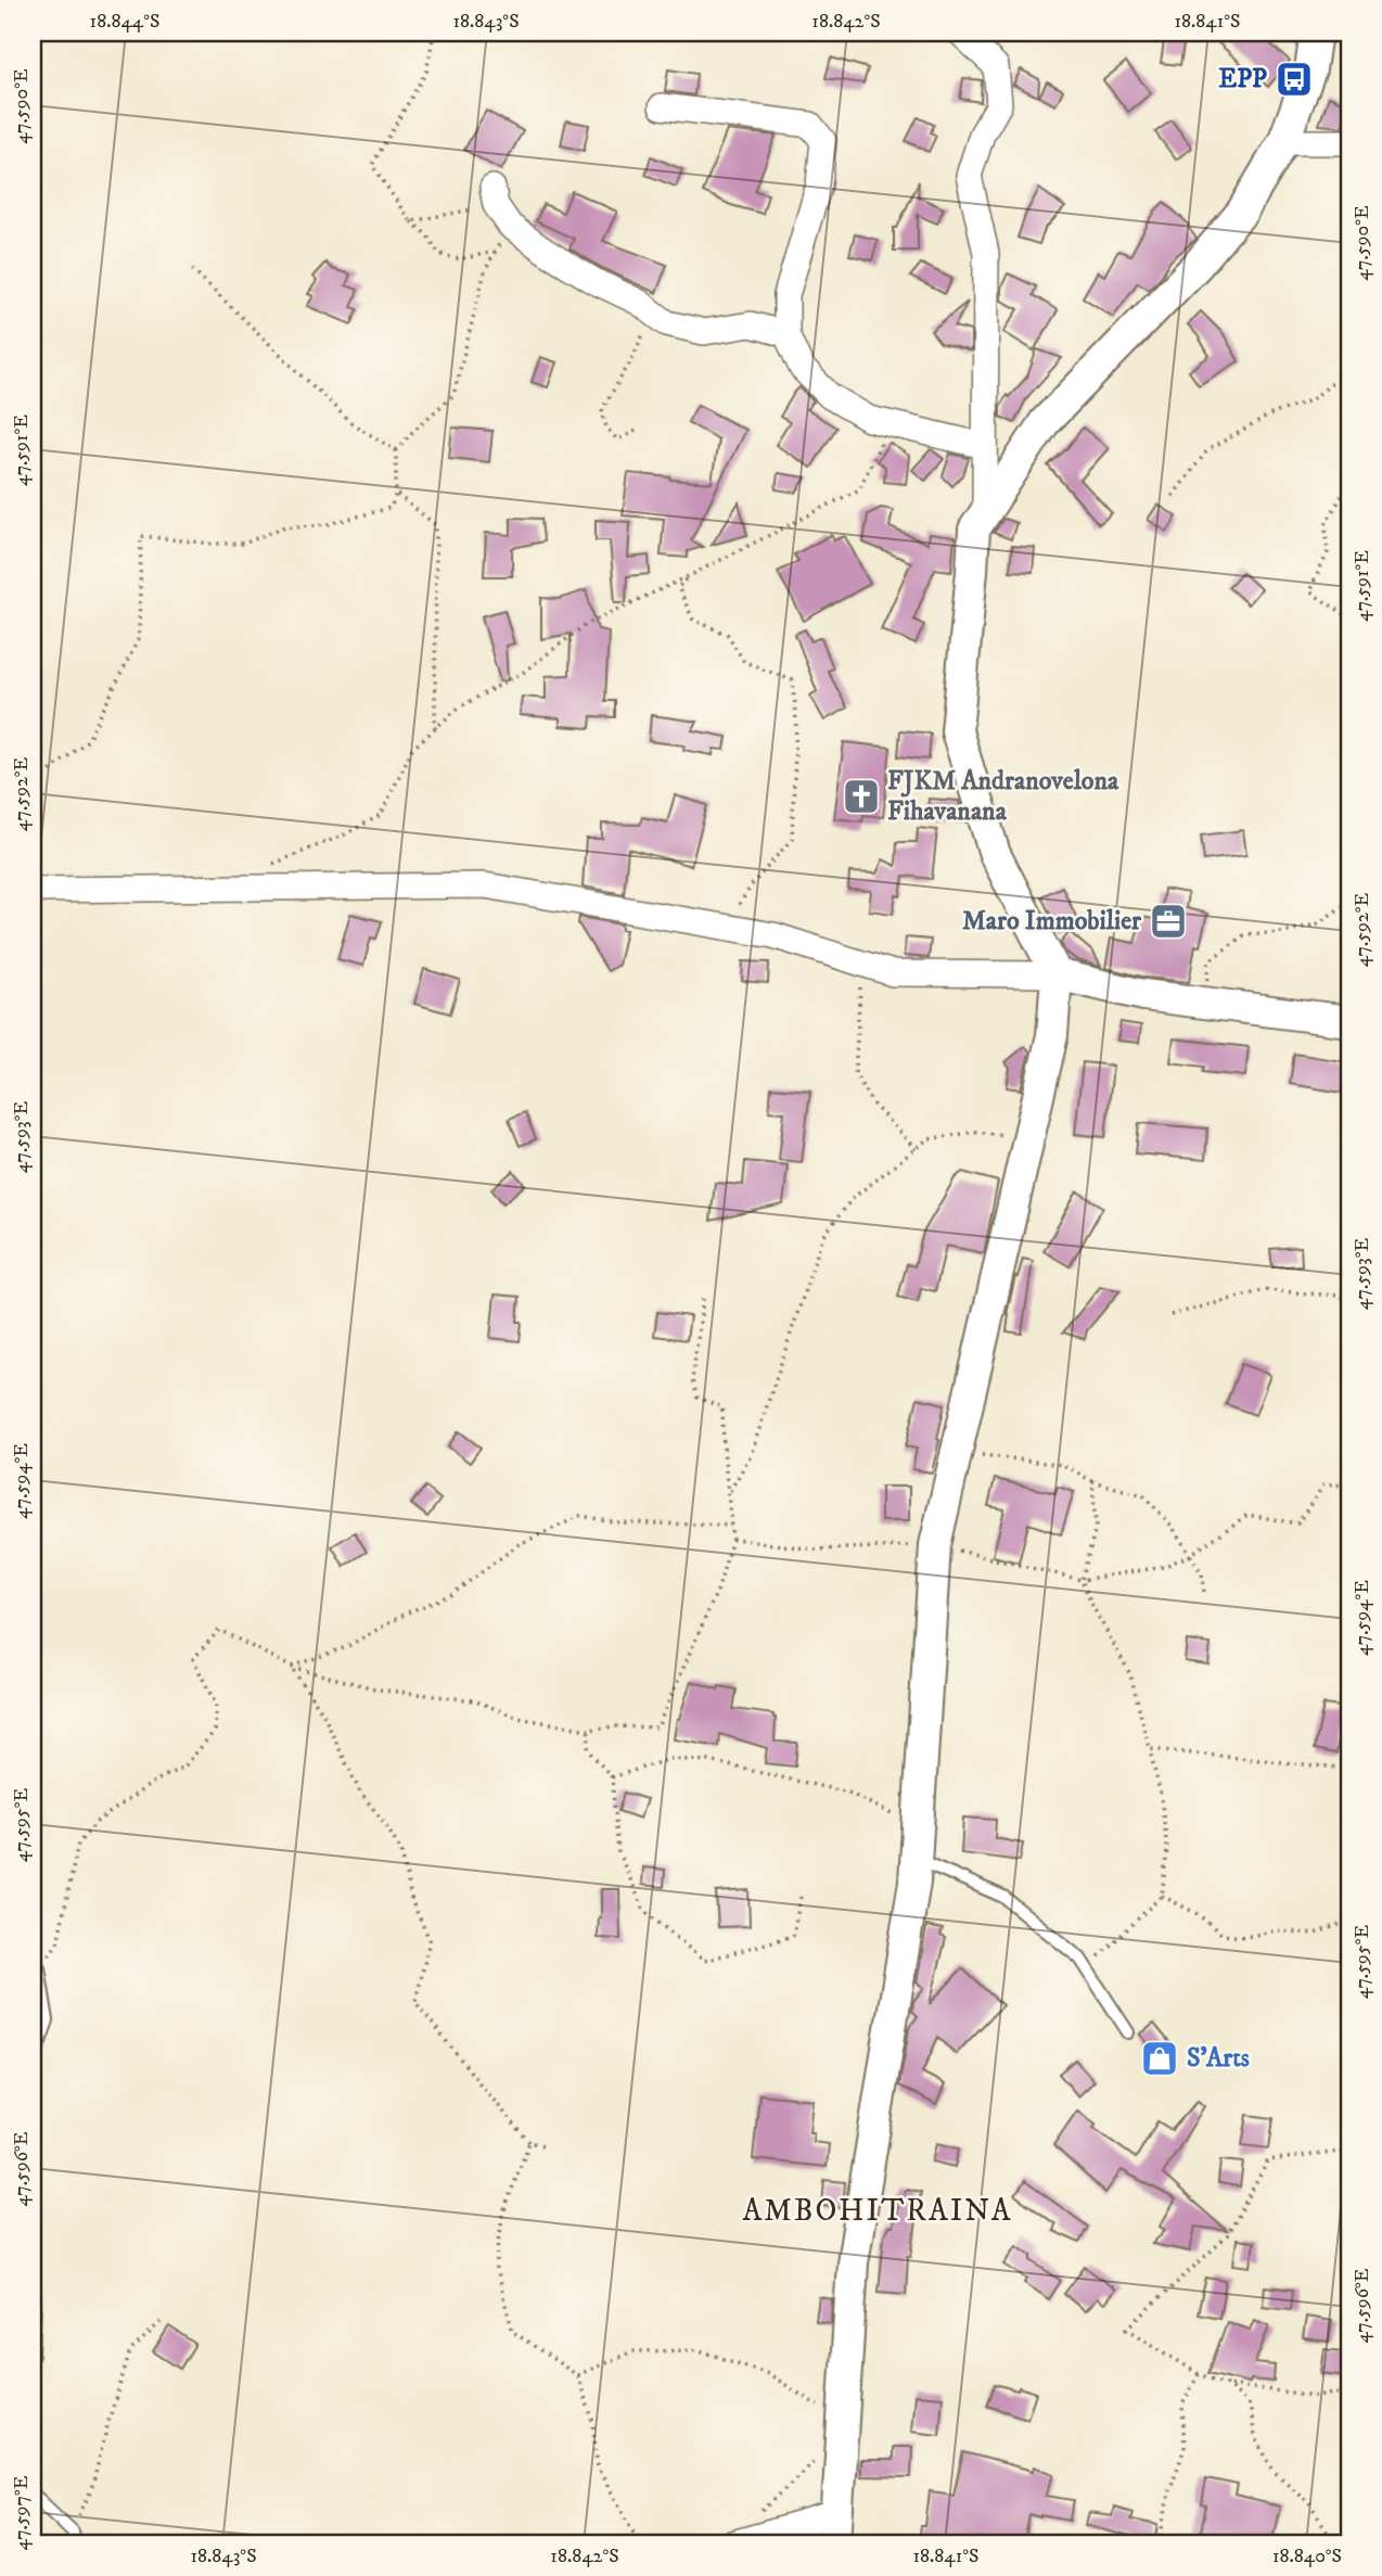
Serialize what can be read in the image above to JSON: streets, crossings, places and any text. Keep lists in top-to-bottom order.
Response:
{
  "districts": ["AMBOHITRAINA"],
  "places": {
    "bus stop": ["EPP"],
    "church": ["FJKM Andranovelona Fihavanana"],
    "office": ["Maro Immobilier"],
    "shop": ["S'Arts"]
  },
  "coordinates": [
    "18.844°S",
    "18.843°S",
    "18.842°S",
    "18.841°S",
    "47.590°E",
    "47.591°E",
    "47.592°E",
    "47.593°E",
    "47.594°E",
    "47.595°E",
    "47.596°E",
    "47.597°E",
    "18.840°S"
  ]
}
